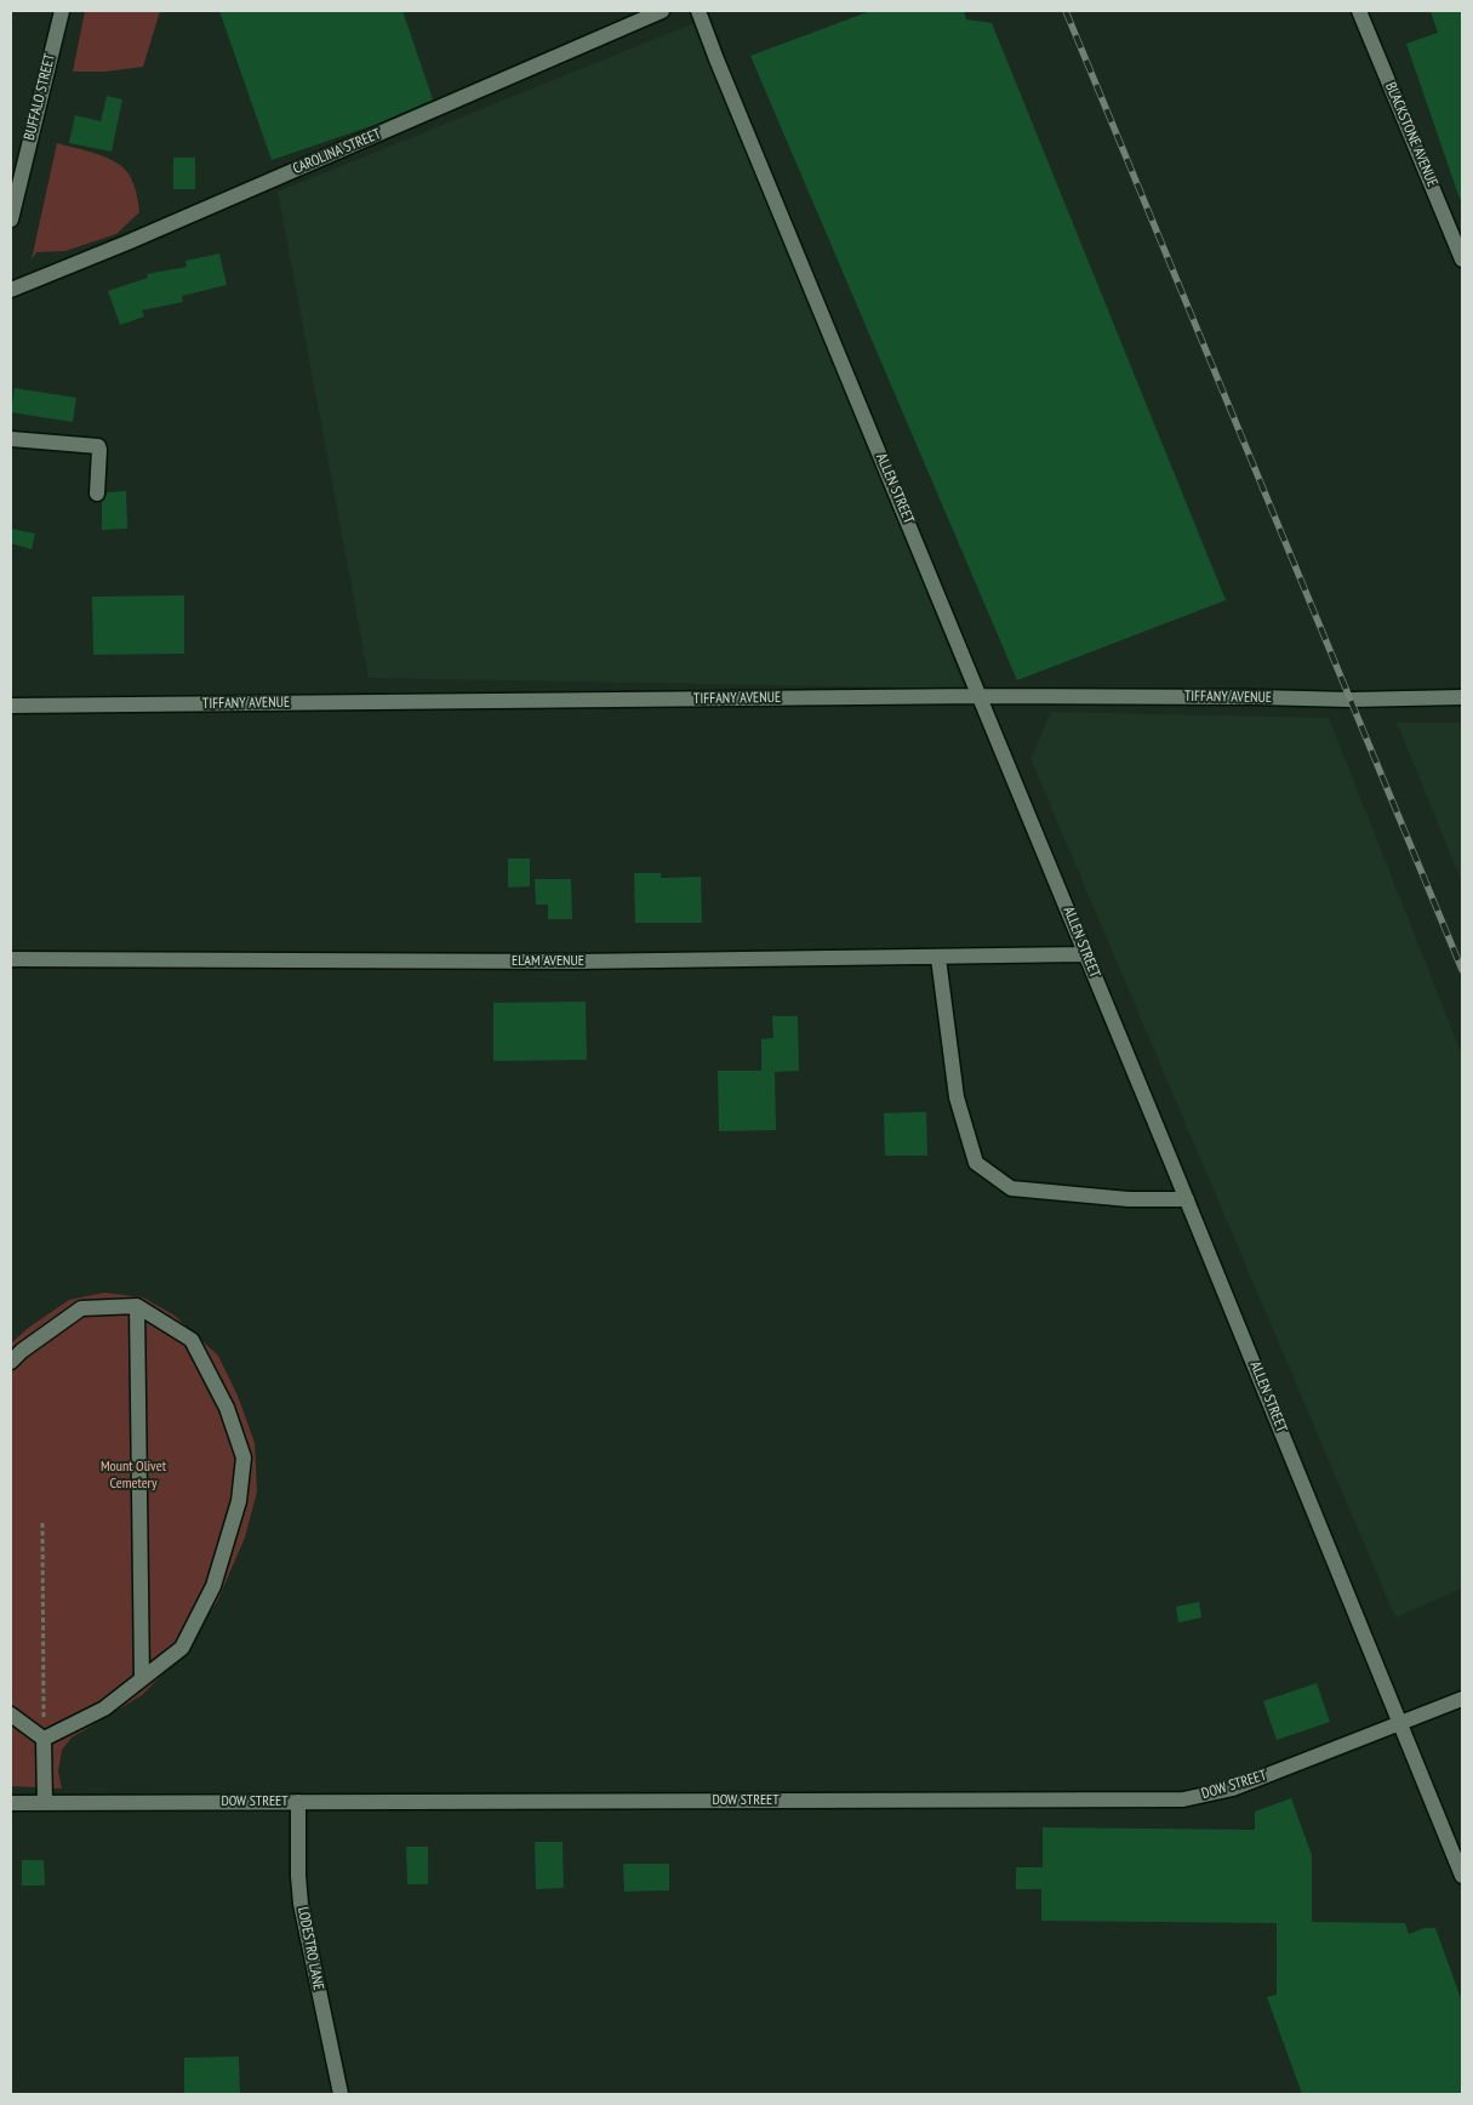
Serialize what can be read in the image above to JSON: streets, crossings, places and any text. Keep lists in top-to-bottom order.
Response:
{
  "streets": {
    "street": [
      "BUFFALO STREET",
      "BLACKSTONE AVENUE",
      "CAROLINA STREET",
      "ALLEN STREET",
      "TIFFANY AVENUE",
      "ELAM AVENUE",
      "DOW STREET",
      "LODESTRO LANE"
    ]
  },
  "crossings": [
    ["ALLEN STREET", "TIFFANY AVENUE"],
    ["ALLEN STREET", "ELAM AVENUE"],
    ["ALLEN STREET", "DOW STREET"],
    ["DOW STREET", "LODESTRO LANE"]
  ],
  "parks": ["Mount Olivet Cemetery"]
}
